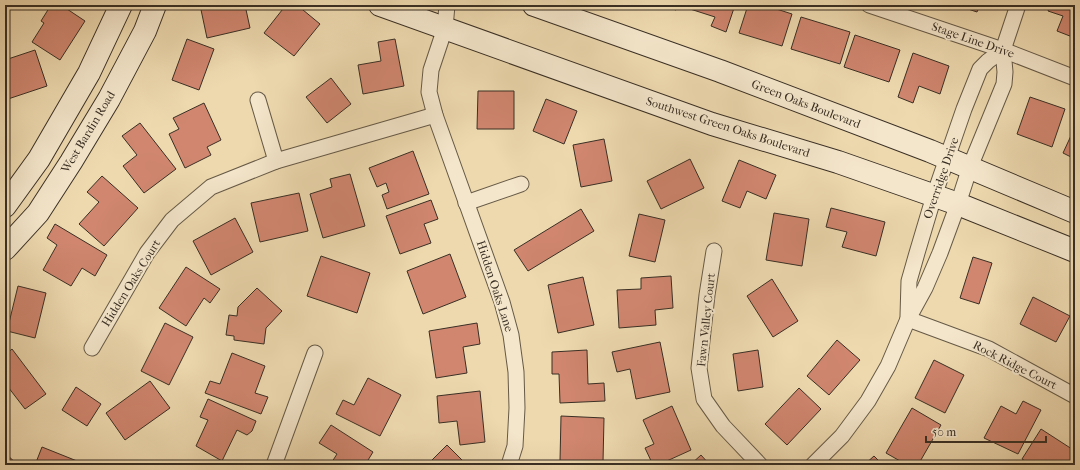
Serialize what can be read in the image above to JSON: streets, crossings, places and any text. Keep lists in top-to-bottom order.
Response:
{
  "streets": {
    "main road": ["Green Oaks Boulevard", "Southwest Green Oaks Boulevard", "West Bardin Road"],
    "street": [
      "Stage Line Drive",
      "Overridge Drive",
      "Hidden Oaks Court",
      "Hidden Oaks Lane",
      "Fawn Valley Court",
      "Rock Ridge Court"
    ]
  },
  "crossings": [
    ["Stage Line Drive", "Overridge Drive"],
    ["Green Oaks Boulevard", "Overridge Drive"],
    ["Southwest Green Oaks Boulevard", "Overridge Drive"],
    ["Southwest Green Oaks Boulevard", "Hidden Oaks Lane"],
    ["Overridge Drive", "Rock Ridge Court"],
    ["Hidden Oaks Court", "Hidden Oaks Lane"]
  ],
  "scale_bar": "50 m"
}
